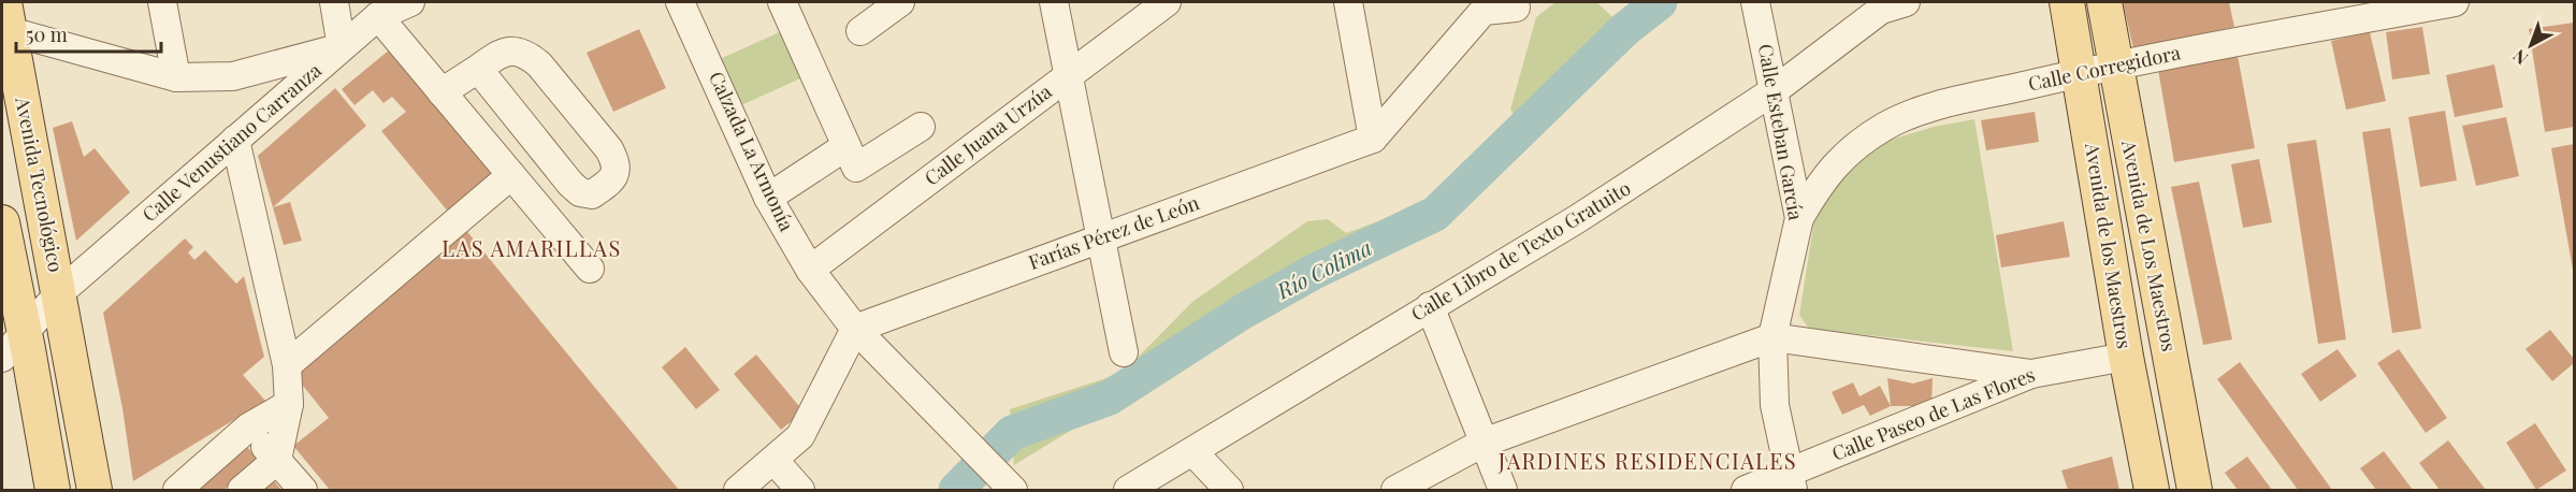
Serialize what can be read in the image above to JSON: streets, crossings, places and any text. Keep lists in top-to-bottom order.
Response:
{
  "streets": {
    "main road": ["Avenida Tecnológico", "Avenida de los Maestros", "Avenida de Los Maestros"],
    "street": [
      "Calle Corregidora",
      "Calle Esteban García",
      "Calle Juana Urzúa",
      "Calle Venustiano Carranza",
      "Calzada La Armonía",
      "Farías Pérez de León",
      "Calle Libro de Texto Gratuito",
      "Calle Paseo de Las Flores"
    ]
  },
  "crossings": [
    ["Calle Corregidora", "Calle Esteban García"],
    ["Calle Corregidora", "Avenida de los Maestros"],
    ["Calle Corregidora", "Avenida de Los Maestros"],
    ["Calle Esteban García", "Calle Libro de Texto Gratuito"],
    ["Calle Esteban García", "Calle Paseo de Las Flores"],
    ["Calle Juana Urzúa", "Calzada La Armonía"],
    ["Calle Venustiano Carranza", "Avenida Tecnológico"],
    ["Calzada La Armonía", "Farías Pérez de León"],
    ["Avenida de los Maestros", "Calle Paseo de Las Flores"]
  ],
  "districts": ["LAS AMARILLAS", "JARDINES RESIDENCIALES"],
  "water": ["Río Colima"],
  "scale_bar": "50 m",
  "north": "bottom left"
}
